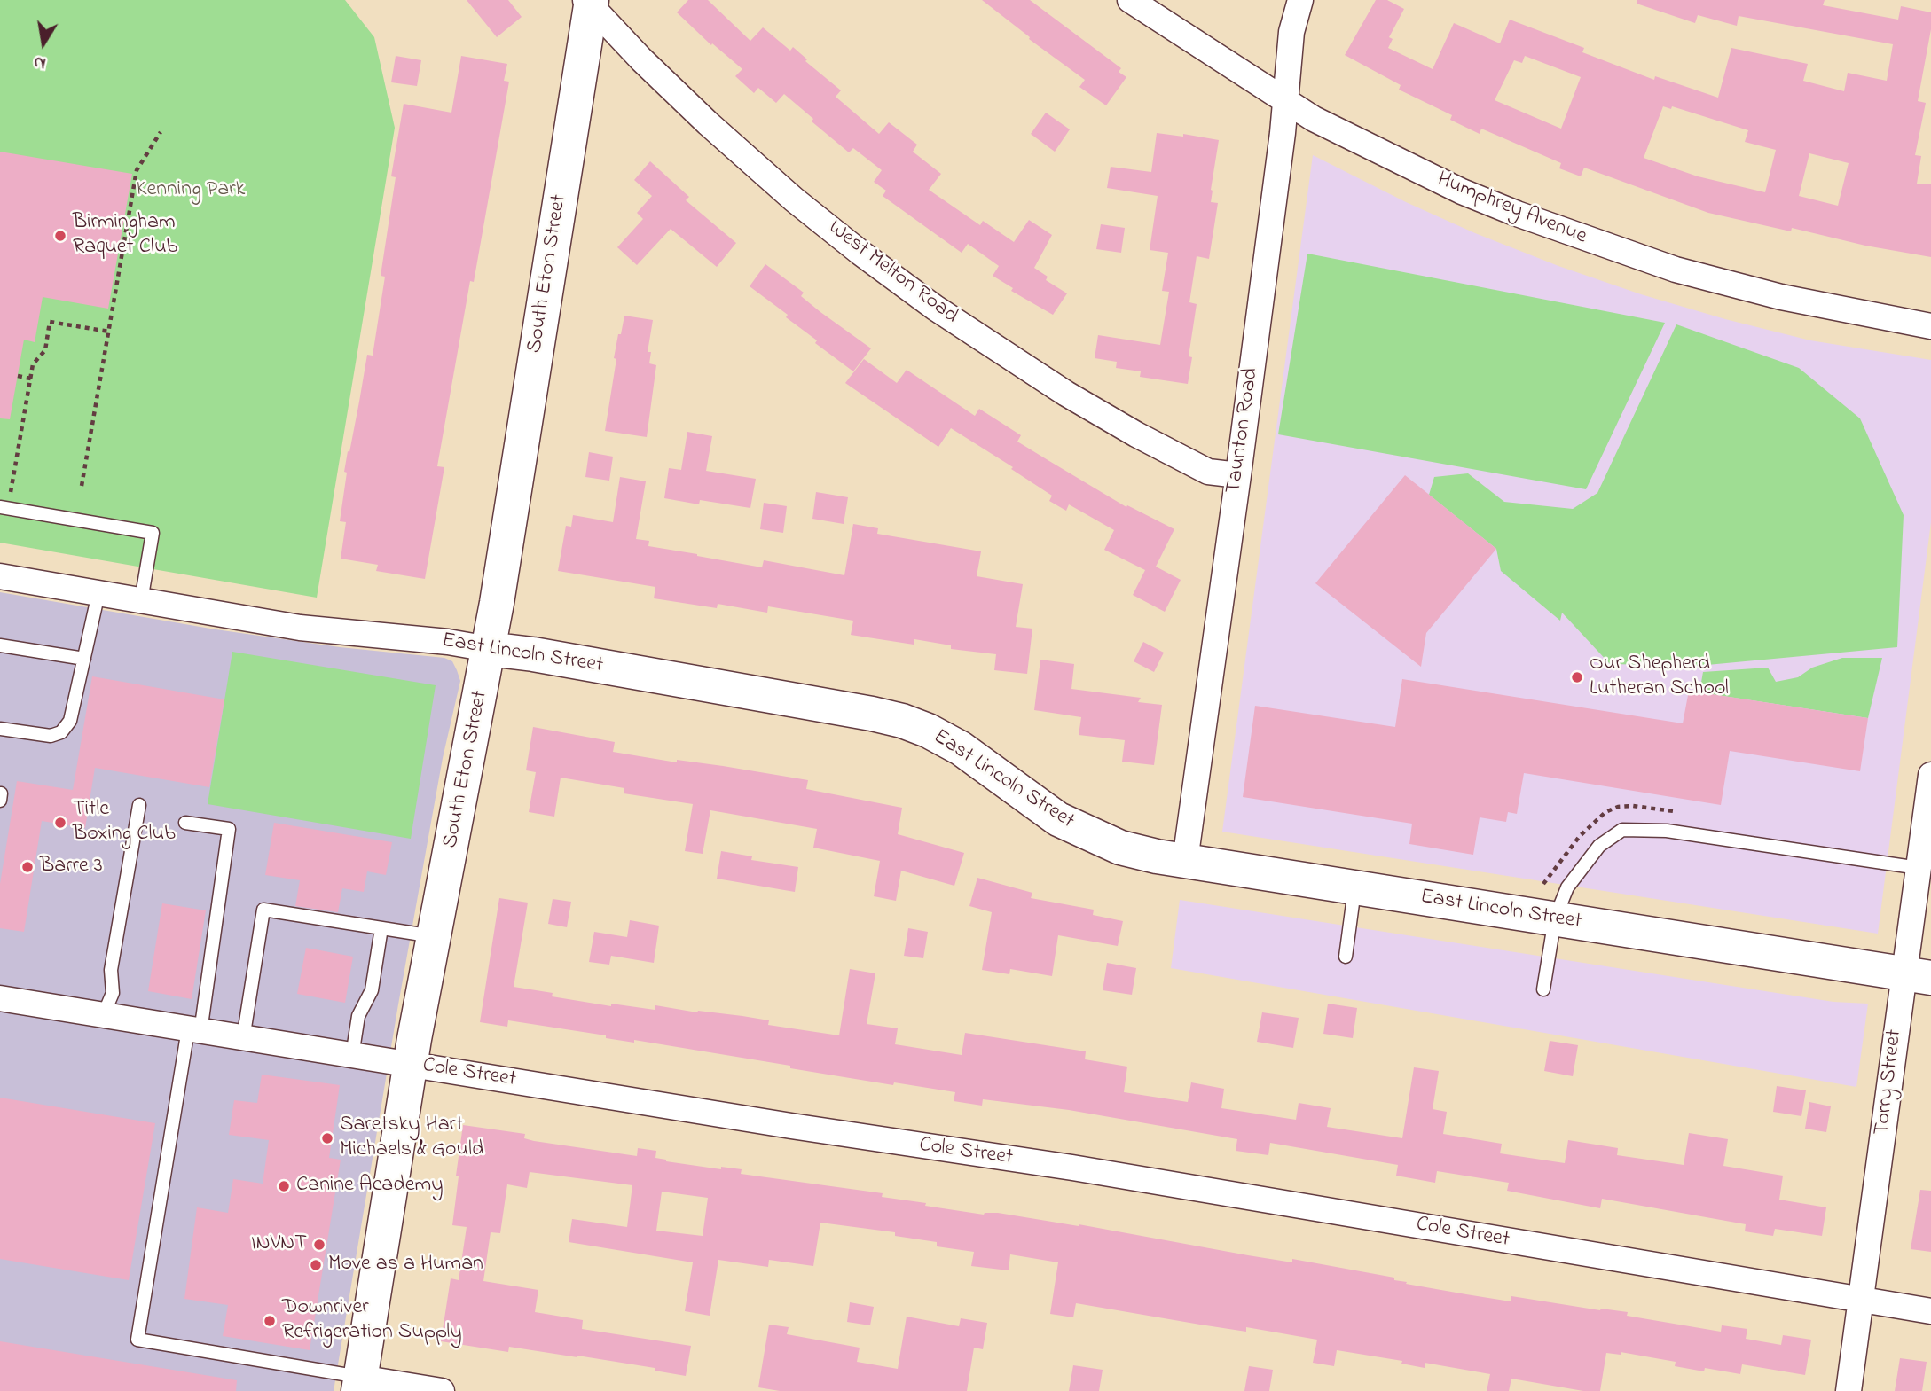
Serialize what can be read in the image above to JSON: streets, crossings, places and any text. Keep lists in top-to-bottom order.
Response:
{
  "streets": {
    "street": [
      "Humphrey Avenue",
      "West Melton Road",
      "South Eton Street",
      "Taunton Road",
      "East Lincoln Street",
      "Cole Street",
      "Torry Street"
    ]
  },
  "crossings": [
    ["Humphrey Avenue", "Taunton Road"],
    ["West Melton Road", "South Eton Street"],
    ["West Melton Road", "Taunton Road"],
    ["South Eton Street", "East Lincoln Street"],
    ["South Eton Street", "Cole Street"],
    ["Taunton Road", "East Lincoln Street"],
    ["East Lincoln Street", "Torry Street"],
    ["Cole Street", "Torry Street"]
  ],
  "parks": ["Kenning Park"],
  "places": [
    "Birmingham Raquet Club",
    "Our Shepherd Lutheran School",
    "Title Boxing Club",
    "Barre 3",
    "Saretsky Hart Michaels & Gould",
    "Canine Academy",
    "INVNT",
    "Move as a Human",
    "Downriver Refrigeration Supply"
  ],
  "north": "bottom"
}
